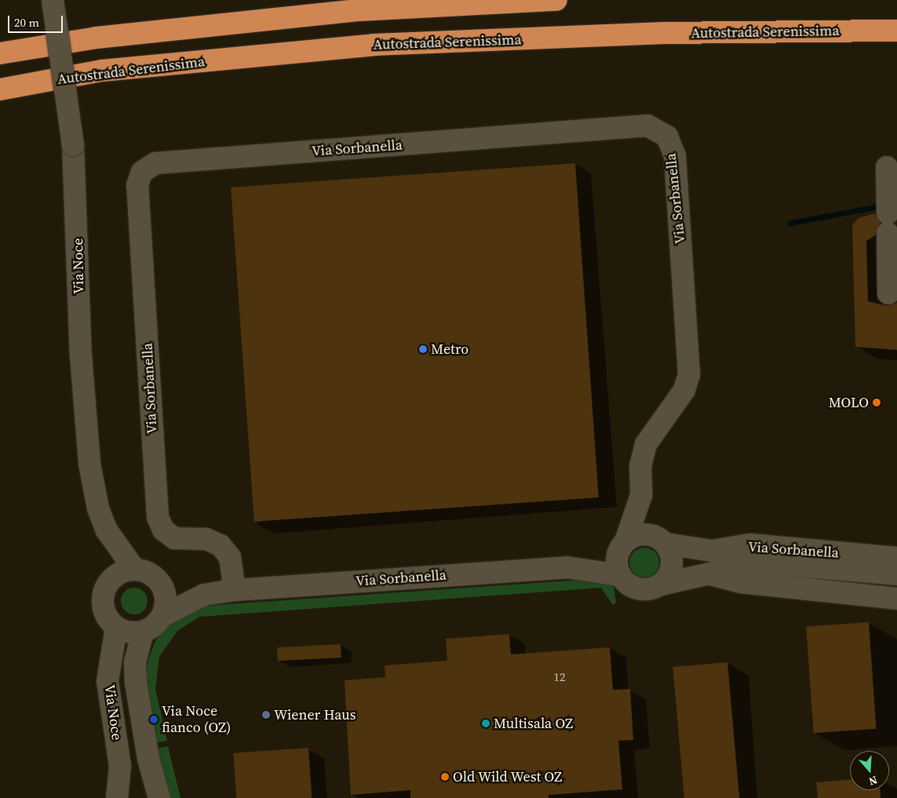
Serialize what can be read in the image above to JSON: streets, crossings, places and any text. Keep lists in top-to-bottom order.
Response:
{
  "streets": {
    "highway": ["Autostrada Serenissima"],
    "street": ["Via Sorbanella", "Via Noce"]
  },
  "crossings": [
    ["Via Sorbanella", "Via Noce"]
  ],
  "places": [
    "Metro",
    "MOLO",
    "Wiener Haus",
    "Via Noce fianco (OZ)",
    "Multisala OZ",
    "Old Wild West OZ"
  ],
  "house_numbers": ["12"],
  "scale_bar": "20 m",
  "north": "bottom"
}
